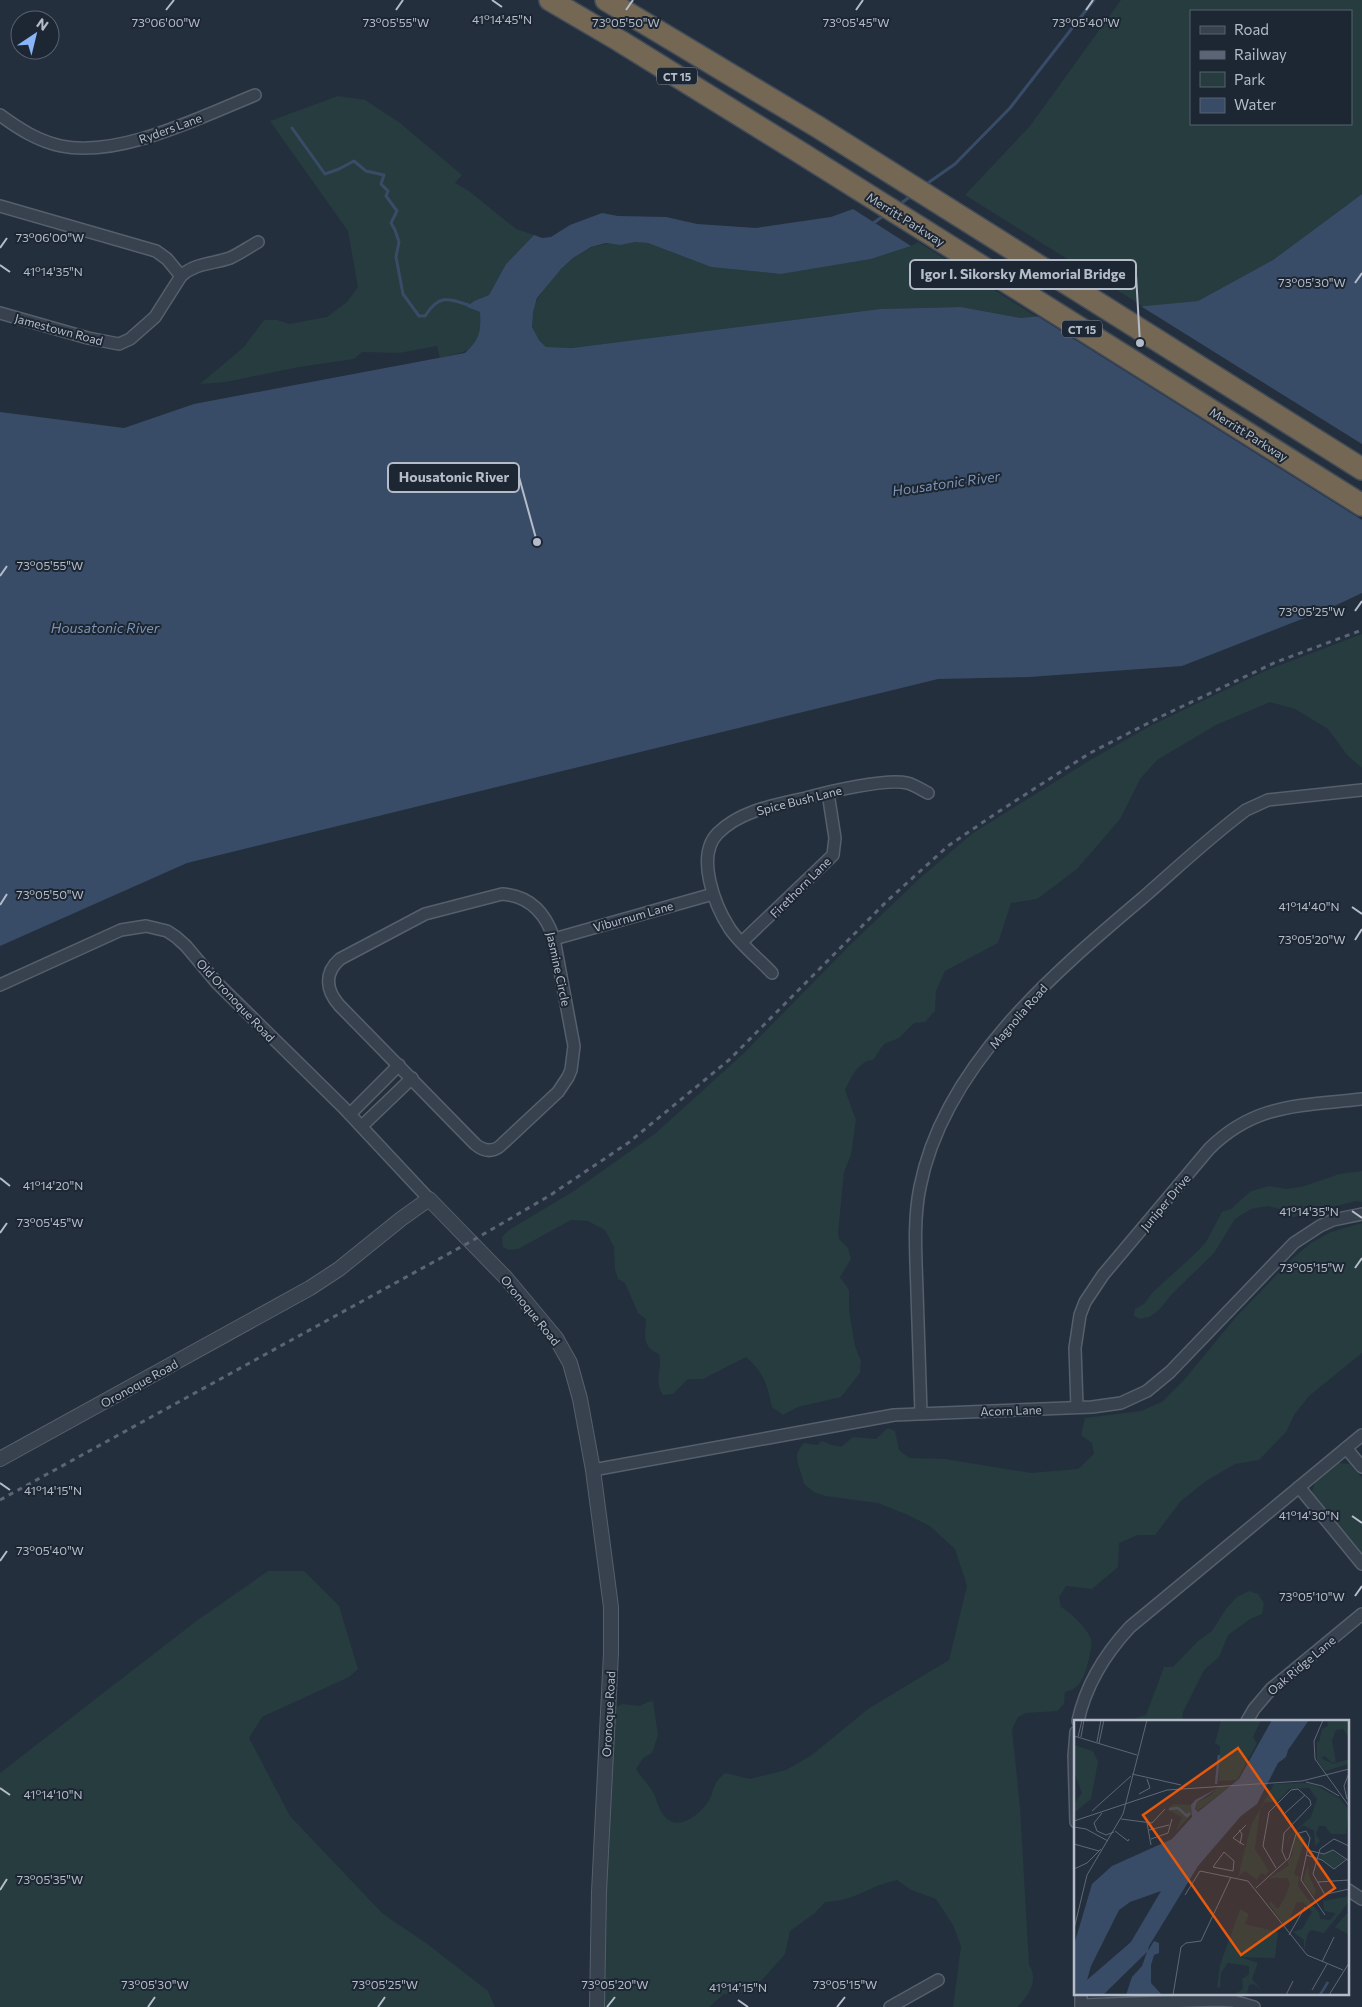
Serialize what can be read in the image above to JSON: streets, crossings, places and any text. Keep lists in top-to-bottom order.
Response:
{
  "streets": {
    "highway": ["CT 15", "Merritt Parkway"],
    "street": [
      "Ryders Lane",
      "Jamestown Road",
      "Spice Bush Lane",
      "Firethorn Lane",
      "Viburnum Lane",
      "Jasmine Circle",
      "Old Oronoque Road",
      "Magnolia Road",
      "Juniper Drive",
      "Oronoque Road",
      "Acorn Lane",
      "Oak Ridge Lane"
    ]
  },
  "crossings": [
    ["Spice Bush Lane", "Firethorn Lane"],
    ["Spice Bush Lane", "Viburnum Lane"],
    ["Viburnum Lane", "Jasmine Circle"],
    ["Old Oronoque Road", "Oronoque Road"],
    ["Magnolia Road", "Acorn Lane"],
    ["Juniper Drive", "Acorn Lane"],
    ["Oronoque Road", "Acorn Lane"]
  ],
  "water": ["Housatonic River"],
  "places": ["Igor I. Sikorsky Memorial Bridge", "Housatonic River"],
  "legend": [
    "Road",
    "Railway",
    "Park",
    "Water"
  ],
  "north": "top right",
  "coordinates": [
    "41°14'45\"N",
    "73°06'00\"W",
    "73°05'55\"W",
    "73°05'50\"W",
    "73°05'45\"W",
    "73°05'40\"W",
    "41°14'35\"N",
    "73°05'30\"W",
    "73°05'25\"W",
    "41°14'40\"N",
    "73°05'20\"W",
    "41°14'20\"N",
    "73°05'15\"W",
    "41°14'15\"N",
    "41°14'30\"N",
    "73°05'10\"W",
    "41°14'10\"N",
    "73°05'35\"W"
  ]
}
